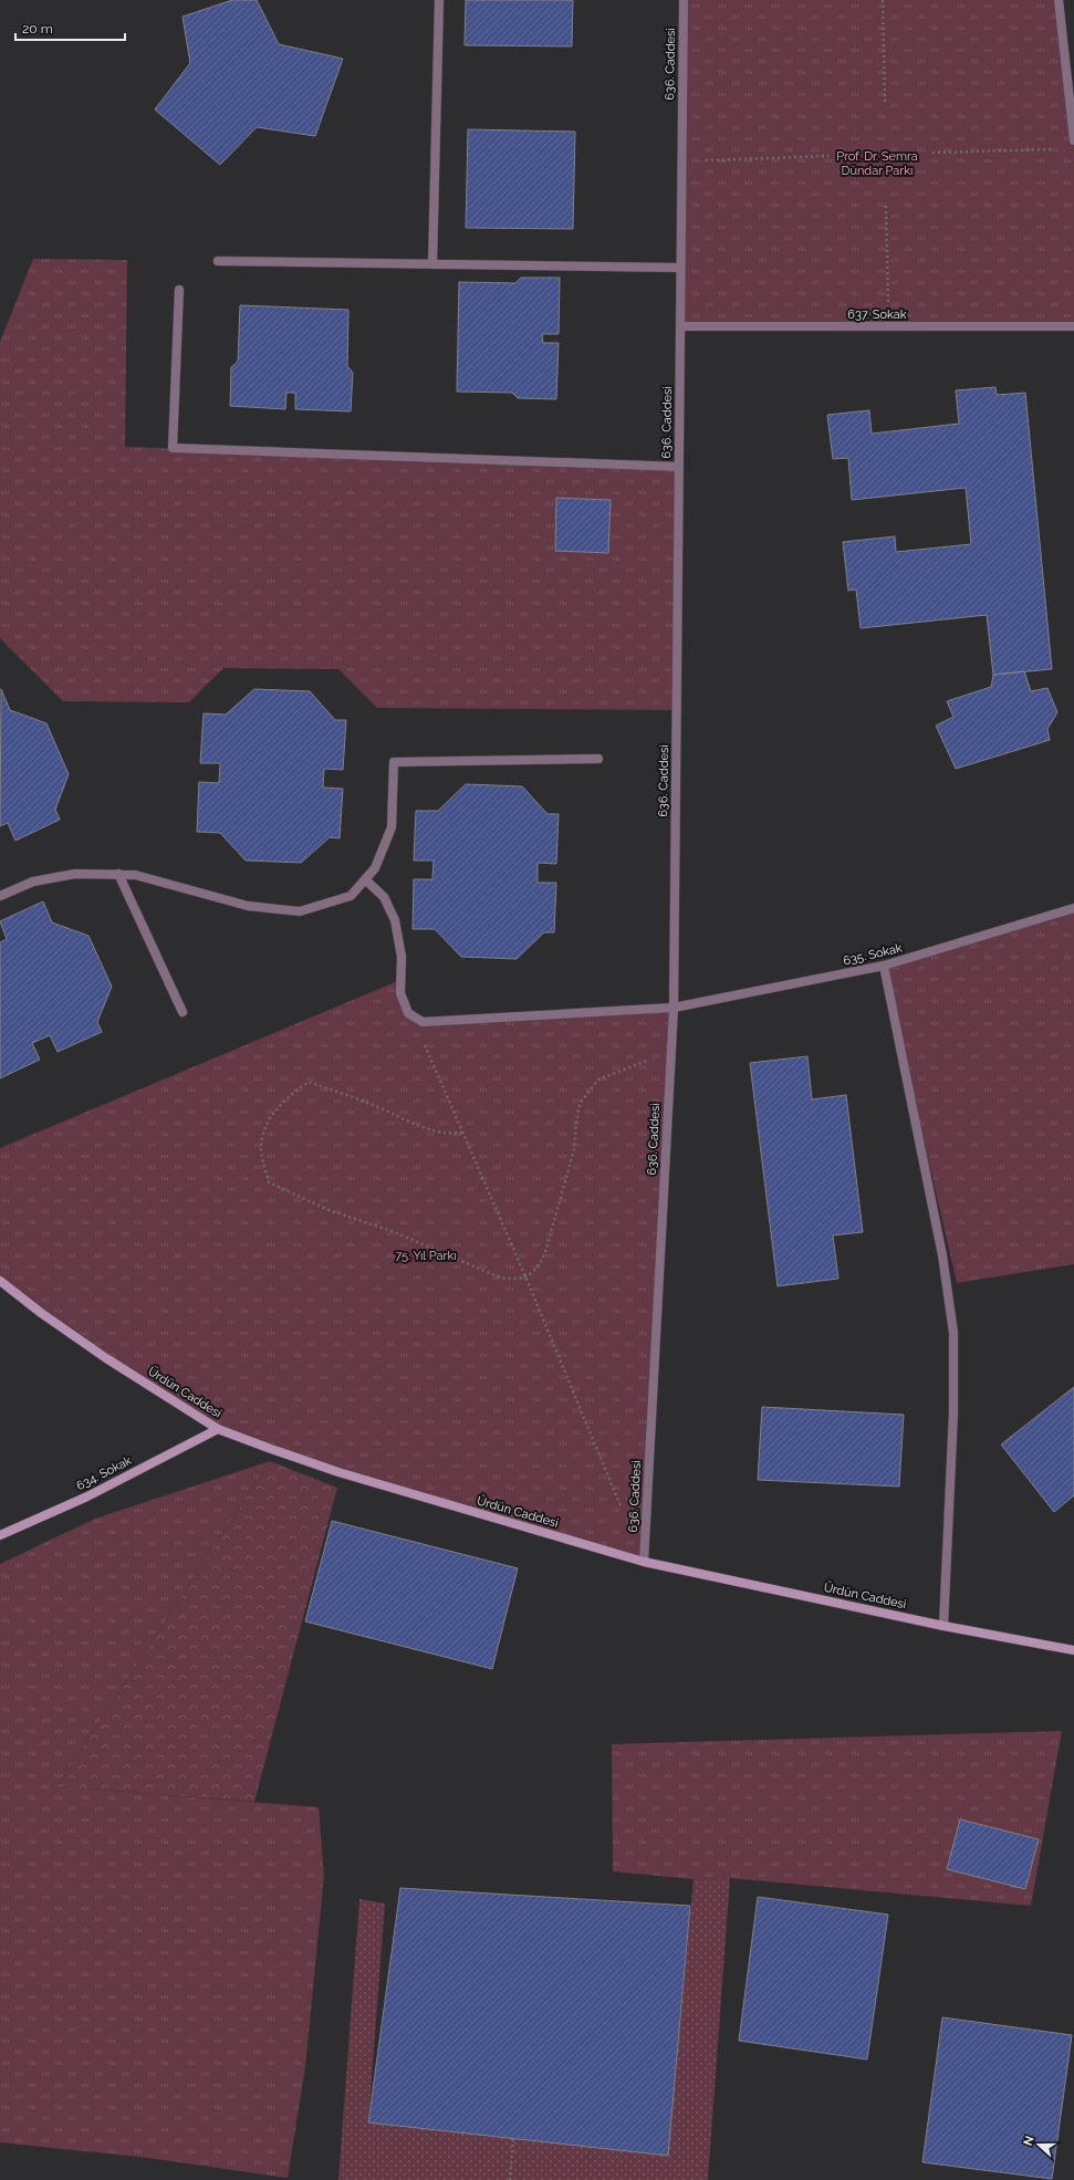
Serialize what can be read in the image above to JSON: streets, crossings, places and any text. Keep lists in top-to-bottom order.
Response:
{
  "streets": {
    "main road": ["Ürdün Caddesi", "634. Sokak"],
    "street": ["636. Caddesi", "637. Sokak", "635. Sokak"]
  },
  "crossings": [
    ["636. Caddesi", "637. Sokak"],
    ["636. Caddesi", "635. Sokak"],
    ["636. Caddesi", "Ürdün Caddesi"],
    ["Ürdün Caddesi", "634. Sokak"]
  ],
  "parks": ["Prof. Dr. Semra Dündar Parkı", "75. Yıl Parkı"],
  "scale_bar": "20 m",
  "north": "left"
}
